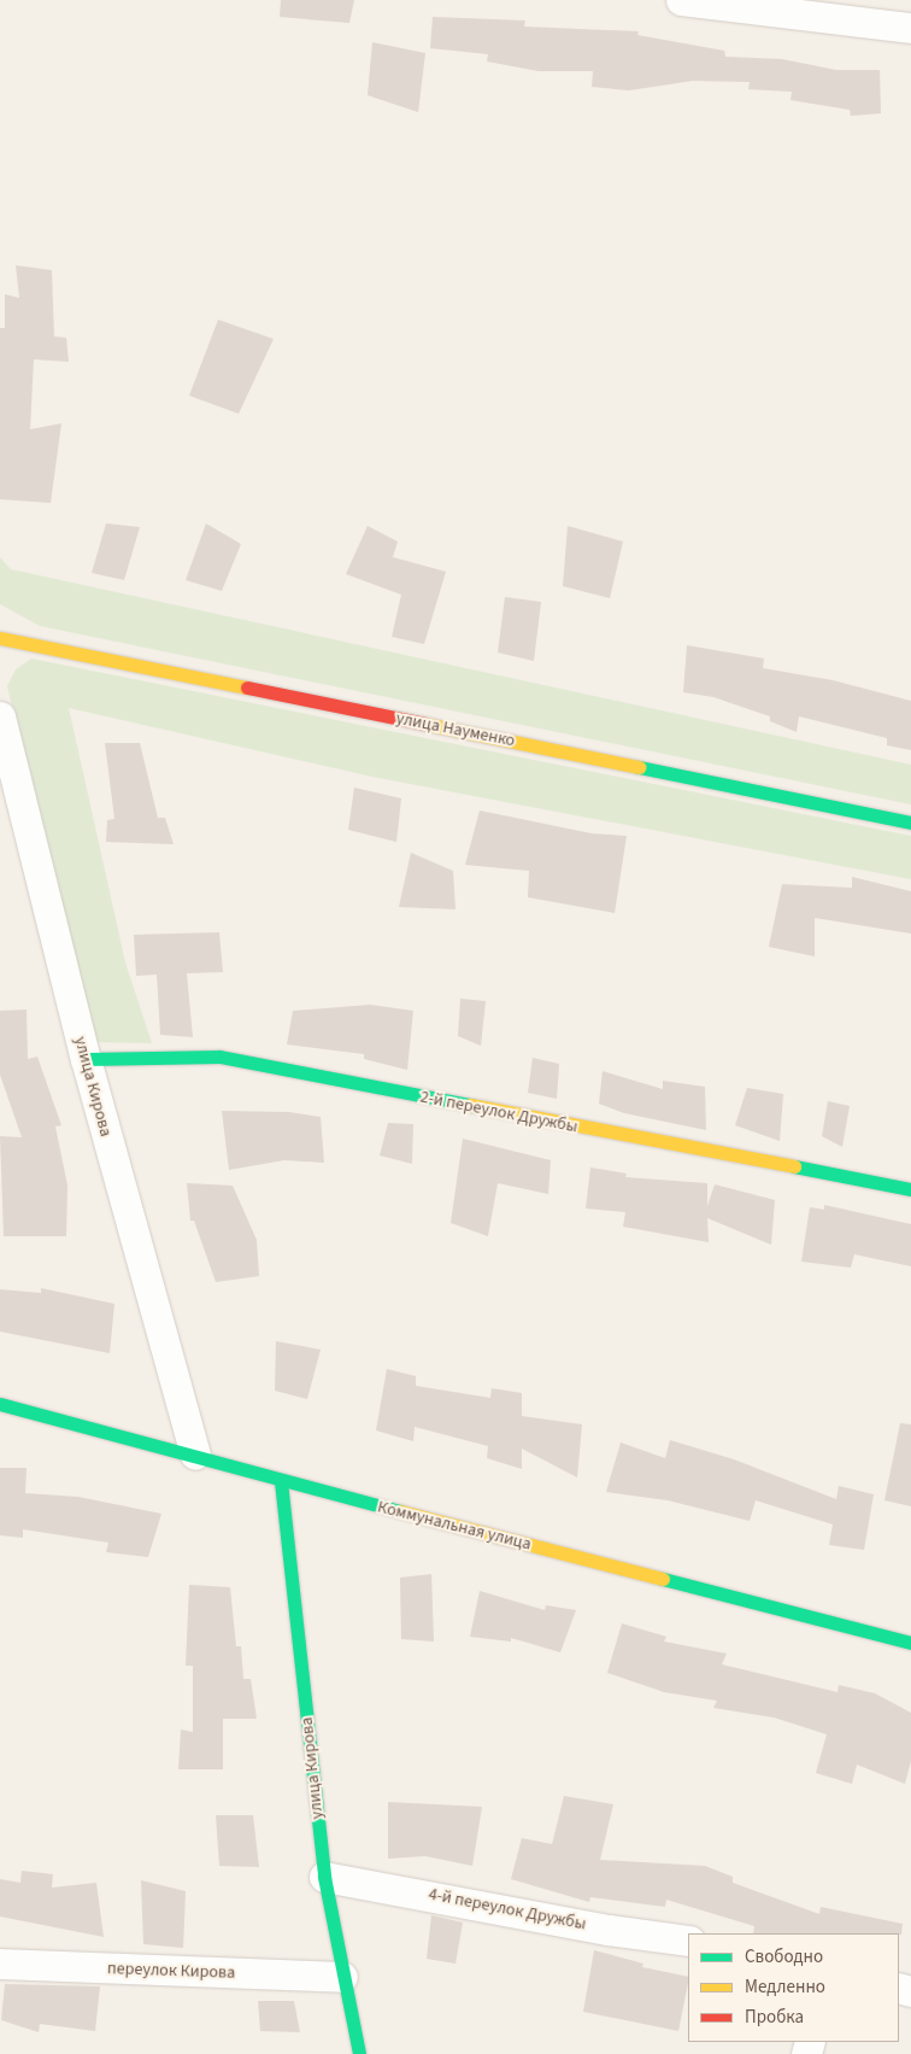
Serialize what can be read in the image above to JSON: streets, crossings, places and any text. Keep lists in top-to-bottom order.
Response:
{
  "streets": {
    "street": [
      "улица Науменко",
      "улица Кирова",
      "2-й переулок Дружбы",
      "Коммунальная улица",
      "4-й переулок Дружбы",
      "переулок Кирова"
    ]
  },
  "crossings": [
    ["улица Кирова", "2-й переулок Дружбы"],
    ["улица Кирова", "Коммунальная улица"],
    ["улица Кирова", "4-й переулок Дружбы"],
    ["улица Кирова", "переулок Кирова"]
  ],
  "legend": ["Свободно", "Медленно", "Пробка"]
}
